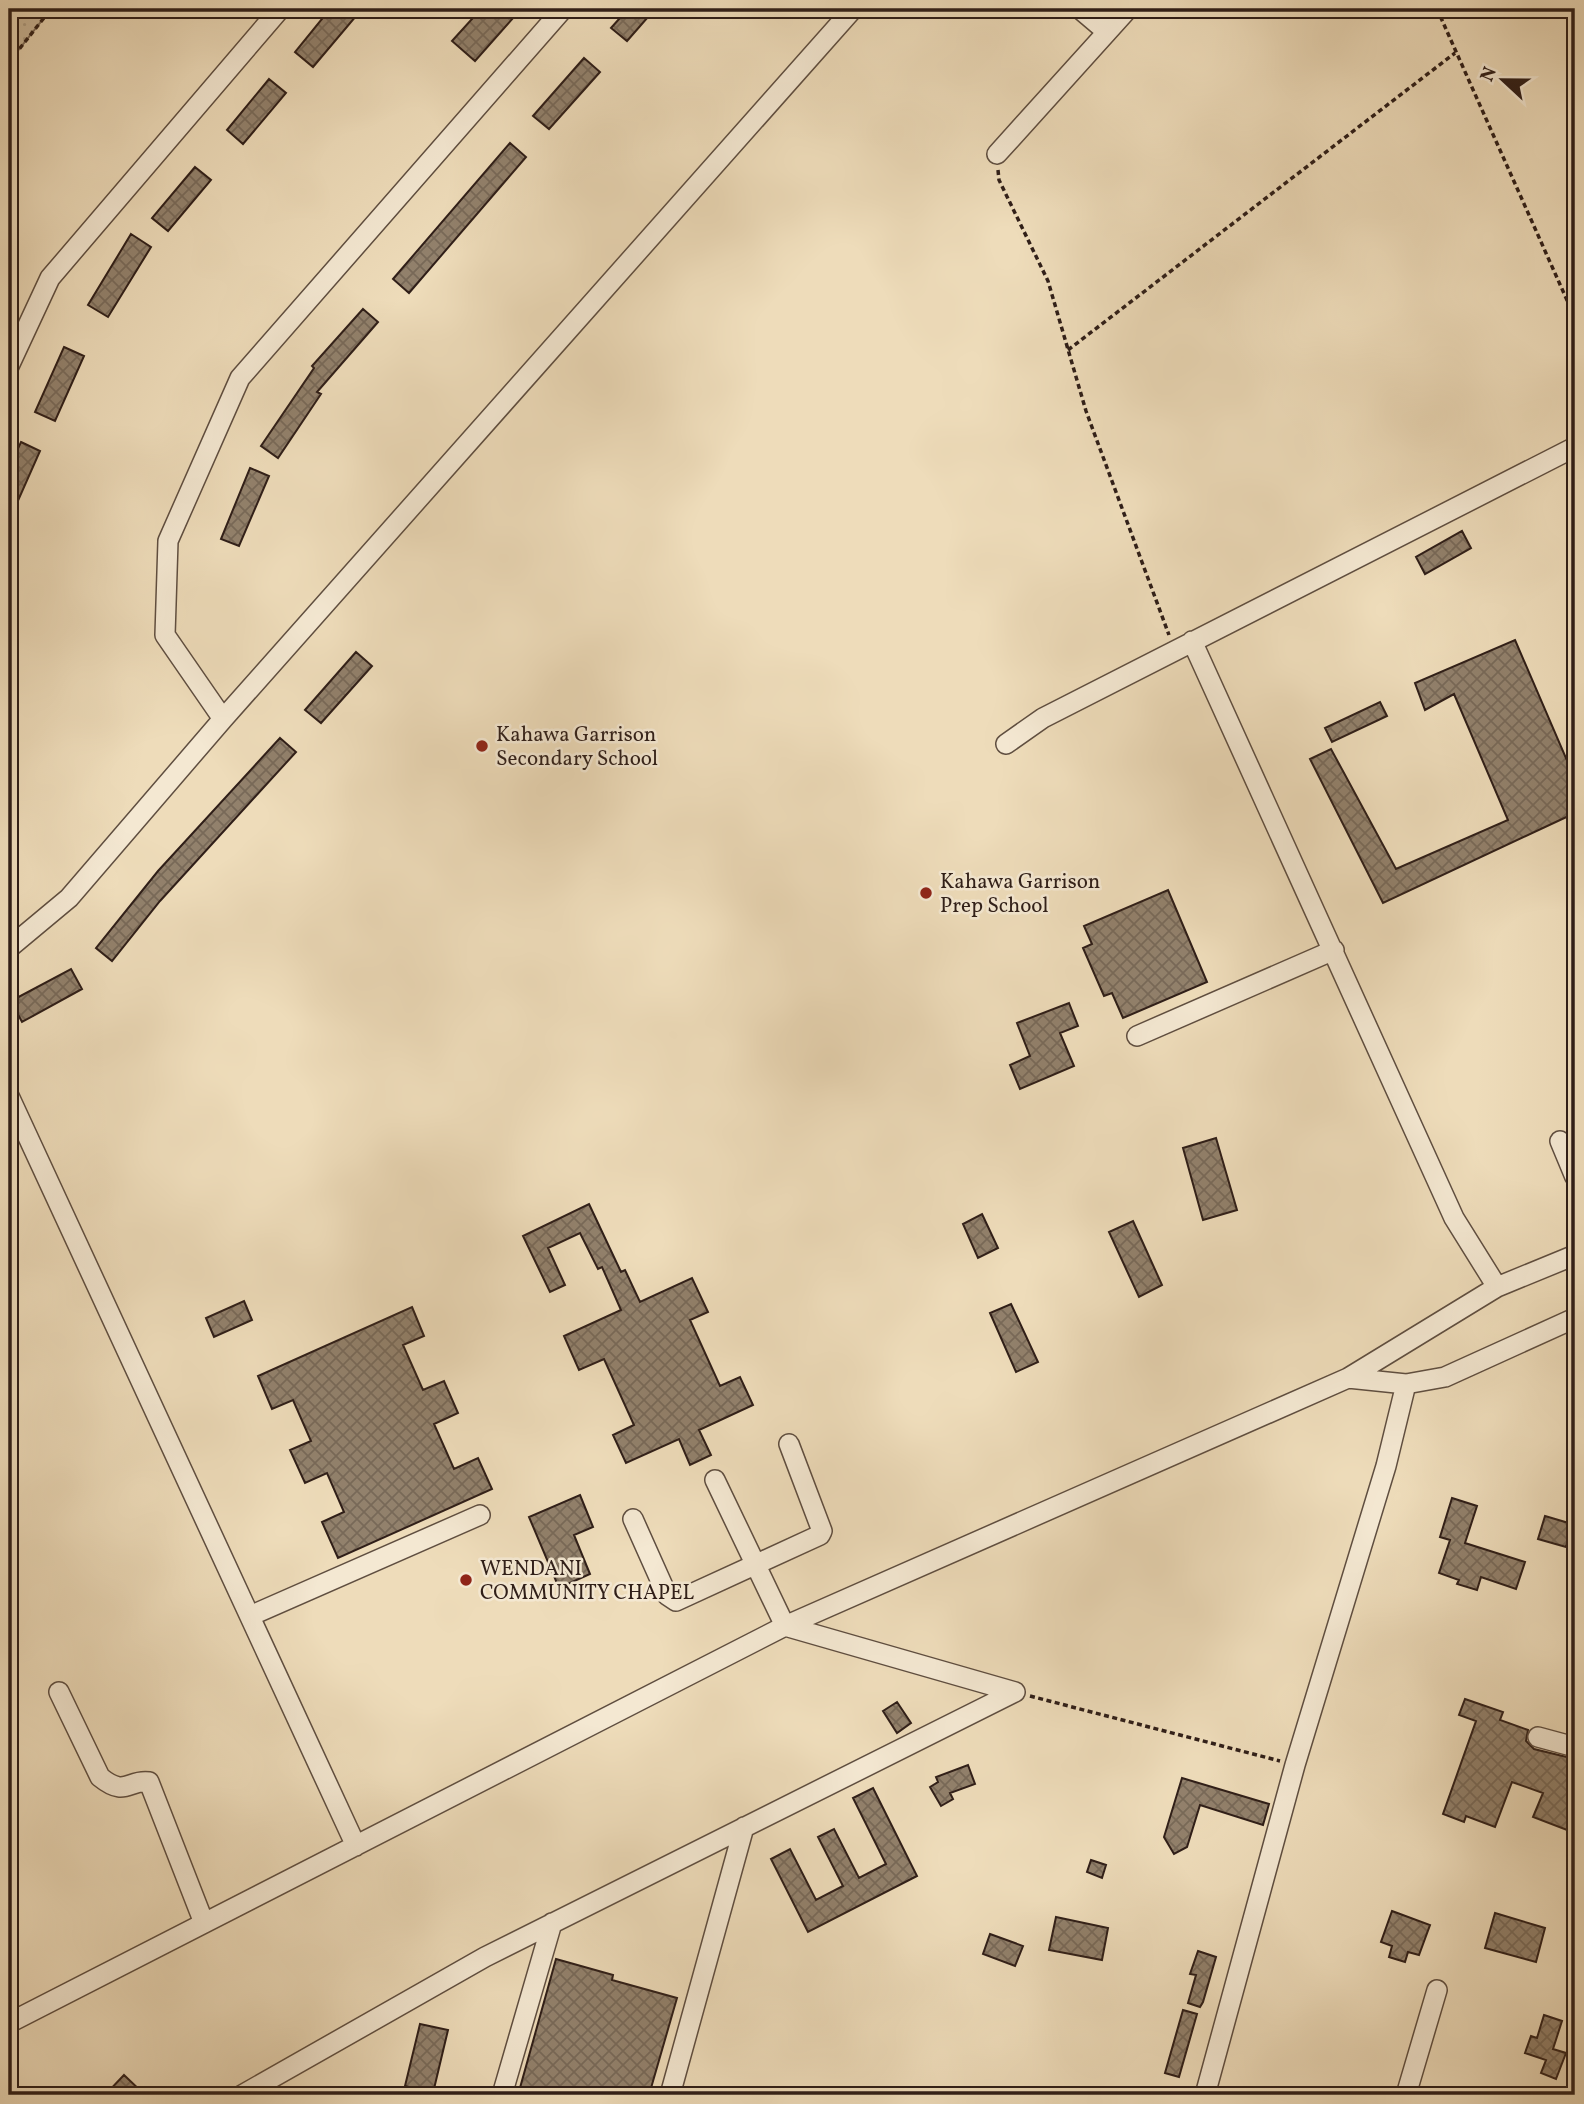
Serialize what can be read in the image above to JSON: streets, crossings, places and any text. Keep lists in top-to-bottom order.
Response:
{
  "places": ["Kahawa Garrison Secondary School", "Kahawa Garrison Prep School", "WENDANI COMMUNITY CHAPEL"],
  "north": "left"
}
